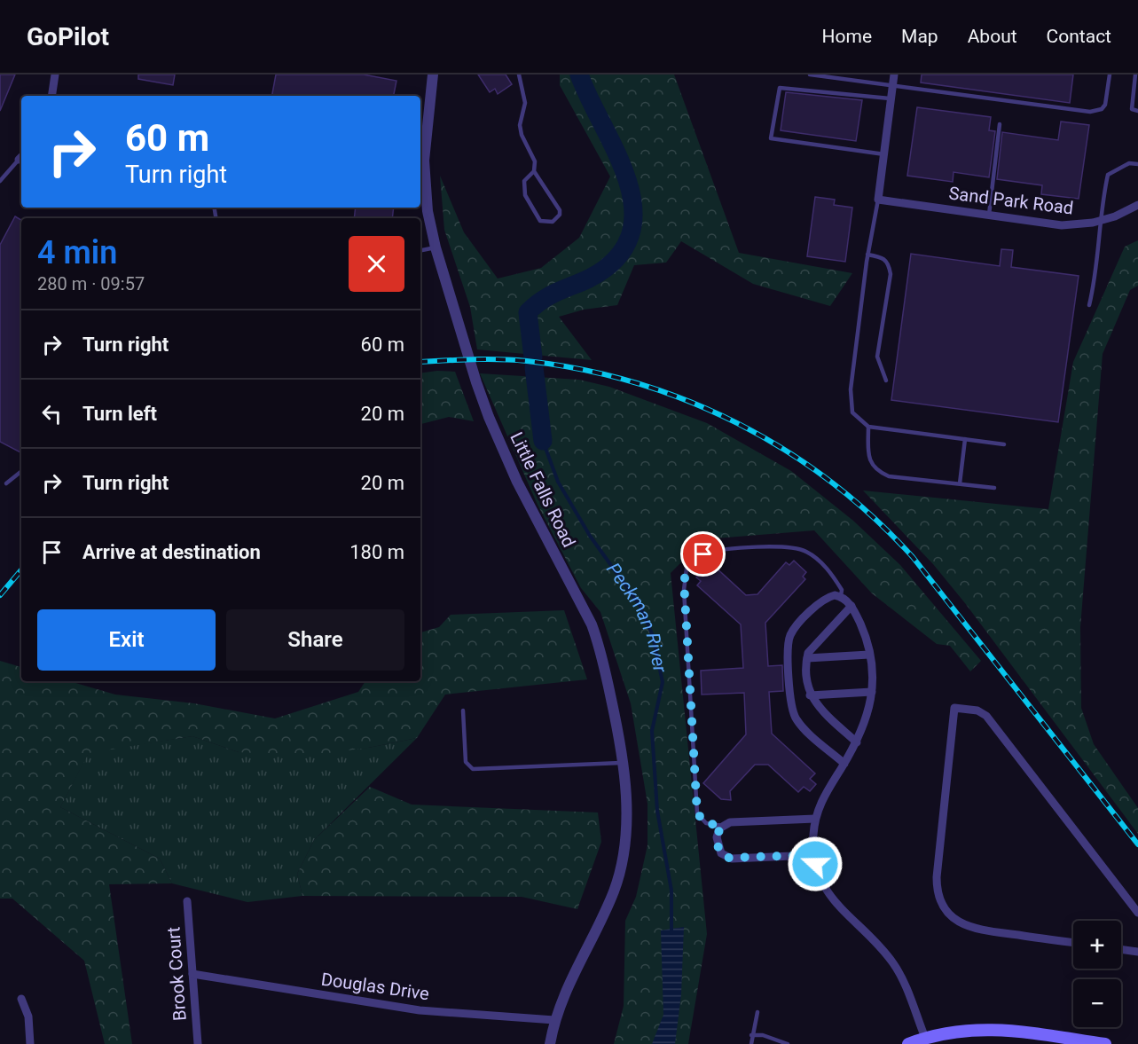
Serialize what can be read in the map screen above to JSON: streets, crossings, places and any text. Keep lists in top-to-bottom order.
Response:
{
  "streets": {
    "street": [
      "Sand Park Road",
      "Little Falls Road",
      "Brook Court",
      "Douglas Drive"
    ]
  },
  "crossings": [
    ["Little Falls Road", "Douglas Drive"],
    ["Brook Court", "Douglas Drive"]
  ],
  "water": ["Peckman River"],
  "page": {
    "header": "GoPilot",
    "nav": [
      "Home",
      "Map",
      "About",
      "Contact"
    ],
    "turn": ["60 m", "Turn right"],
    "heading": ["4 min", "280 m · 09:57"],
    "list": [
      {
        "name": "Turn right",
        "value": "60 m"
      },
      {
        "name": "Turn left",
        "value": "20 m"
      },
      {
        "name": "Turn right",
        "value": "20 m"
      },
      {
        "name": "Arrive at destination",
        "value": "180 m"
      }
    ],
    "buttons": ["Exit", "Share"],
    "map_buttons": ["+", "−"]
  }
}
